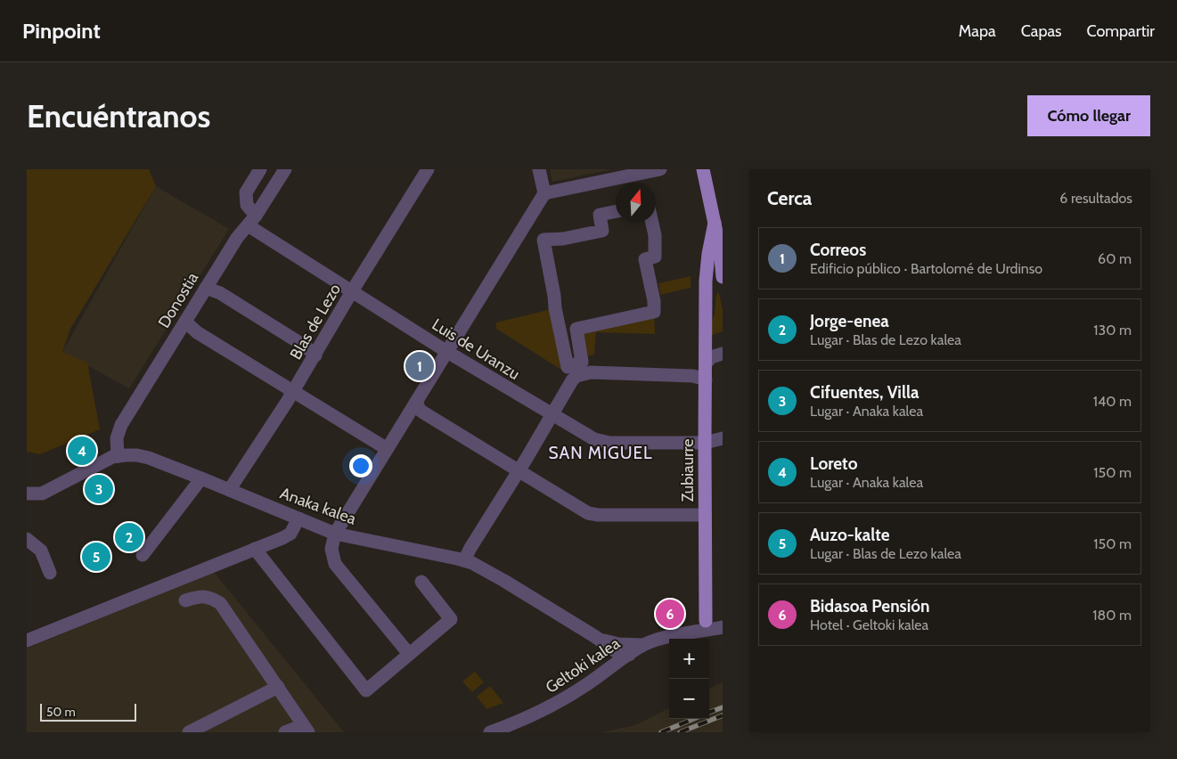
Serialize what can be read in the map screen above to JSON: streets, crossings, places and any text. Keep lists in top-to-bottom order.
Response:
{
  "streets": {
    "main road": ["Zubiaurre"],
    "street": [
      "Donostia",
      "Blas de Lezo",
      "Luis de Uranzu",
      "Anaka kalea",
      "Geltoki kalea"
    ]
  },
  "crossings": [
    ["Donostia", "Luis de Uranzu"],
    ["Donostia", "Anaka kalea"],
    ["Blas de Lezo", "Luis de Uranzu"],
    ["Blas de Lezo", "Anaka kalea"],
    ["Luis de Uranzu", "Zubiaurre"],
    ["Zubiaurre", "Geltoki kalea"],
    ["Anaka kalea", "Geltoki kalea"]
  ],
  "districts": ["SAN MIGUEL"],
  "scale_bar": "50 m",
  "north": "top",
  "page": {
    "header": "Pinpoint",
    "nav": ["Mapa", "Capas", "Compartir"],
    "buttons": "Cómo llegar",
    "title": "Encuéntranos",
    "heading": ["Cerca", "6 resultados"],
    "list": [
      {
        "mark": "1",
        "name": "Correos",
        "note": "Edificio público · Bartolomé de Urdinso",
        "value": "60 m"
      },
      {
        "mark": "2",
        "name": "Jorge-enea",
        "note": "Lugar · Blas de Lezo kalea",
        "value": "130 m"
      },
      {
        "mark": "3",
        "name": "Cifuentes, Villa",
        "note": "Lugar · Anaka kalea",
        "value": "140 m"
      },
      {
        "mark": "4",
        "name": "Loreto",
        "note": "Lugar · Anaka kalea",
        "value": "150 m"
      },
      {
        "mark": "5",
        "name": "Auzo-kalte",
        "note": "Lugar · Blas de Lezo kalea",
        "value": "150 m"
      },
      {
        "mark": "6",
        "name": "Bidasoa Pensión",
        "note": "Hotel · Geltoki kalea",
        "value": "180 m"
      }
    ],
    "pins": [
      "1",
      "4",
      "3",
      "2",
      "5",
      "6"
    ],
    "map_buttons": ["+", "−"],
    "scale": "50 m"
  }
}
